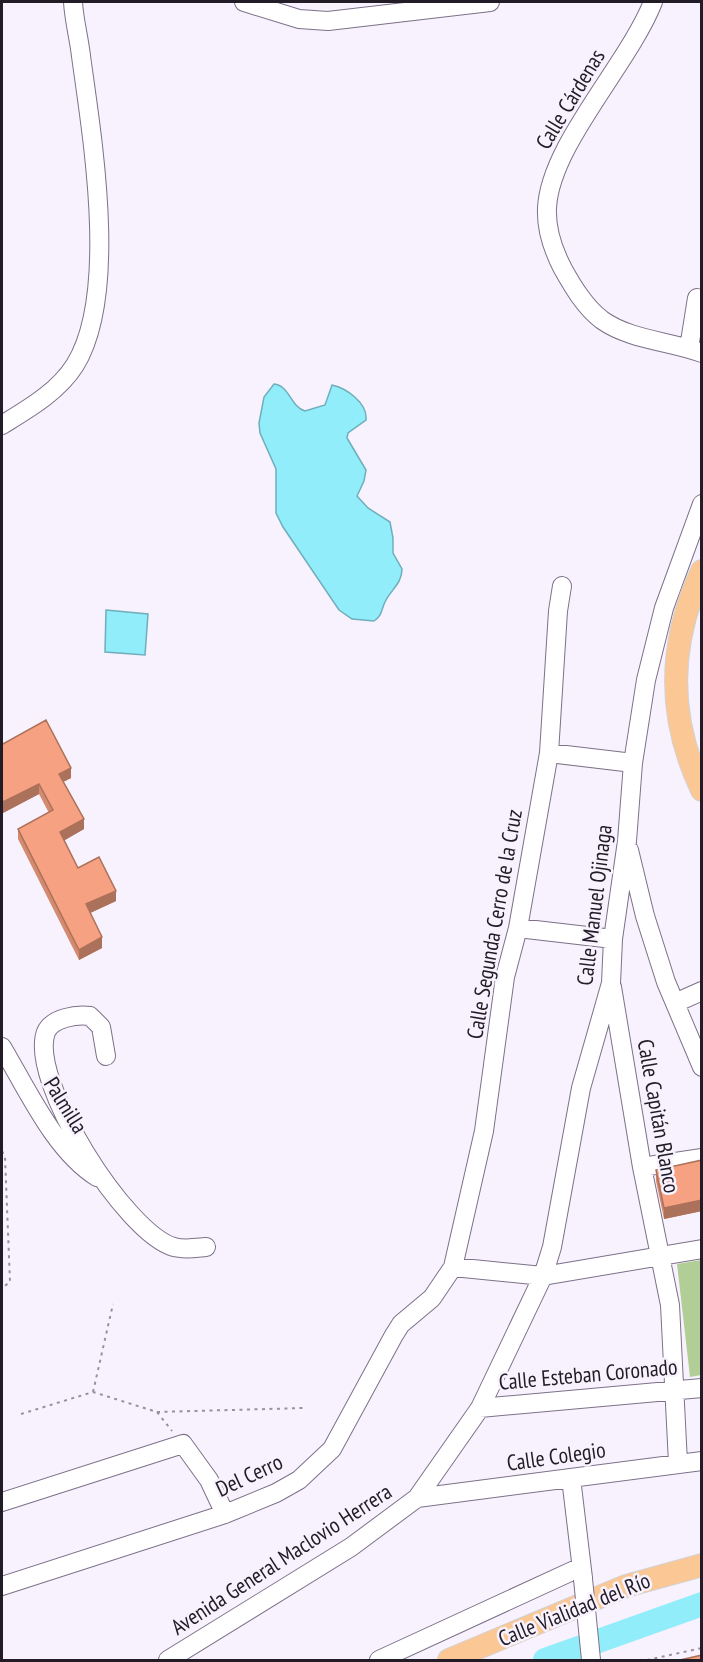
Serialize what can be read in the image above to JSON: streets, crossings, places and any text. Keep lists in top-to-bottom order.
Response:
{
  "streets": {
    "main road": ["Calle Vialidad del Río"],
    "street": [
      "Calle Cárdenas",
      "Calle Manuel Ojinaga",
      "Calle Segunda Cerro de la Cruz",
      "Palmilla",
      "Calle Capitán Blanco",
      "Calle Esteban Coronado",
      "Calle Colegio",
      "Del Cerro",
      "Avenida General Maclovio Herrera"
    ]
  },
  "crossings": [
    ["Calle Manuel Ojinaga", "Calle Capitán Blanco"],
    ["Calle Manuel Ojinaga", "Calle Esteban Coronado"],
    ["Calle Manuel Ojinaga", "Avenida General Maclovio Herrera"],
    ["Calle Segunda Cerro de la Cruz", "Del Cerro"],
    ["Calle Capitán Blanco", "Calle Esteban Coronado"],
    ["Calle Capitán Blanco", "Calle Colegio"],
    ["Calle Esteban Coronado", "Avenida General Maclovio Herrera"],
    ["Calle Colegio", "Avenida General Maclovio Herrera"]
  ]
}
